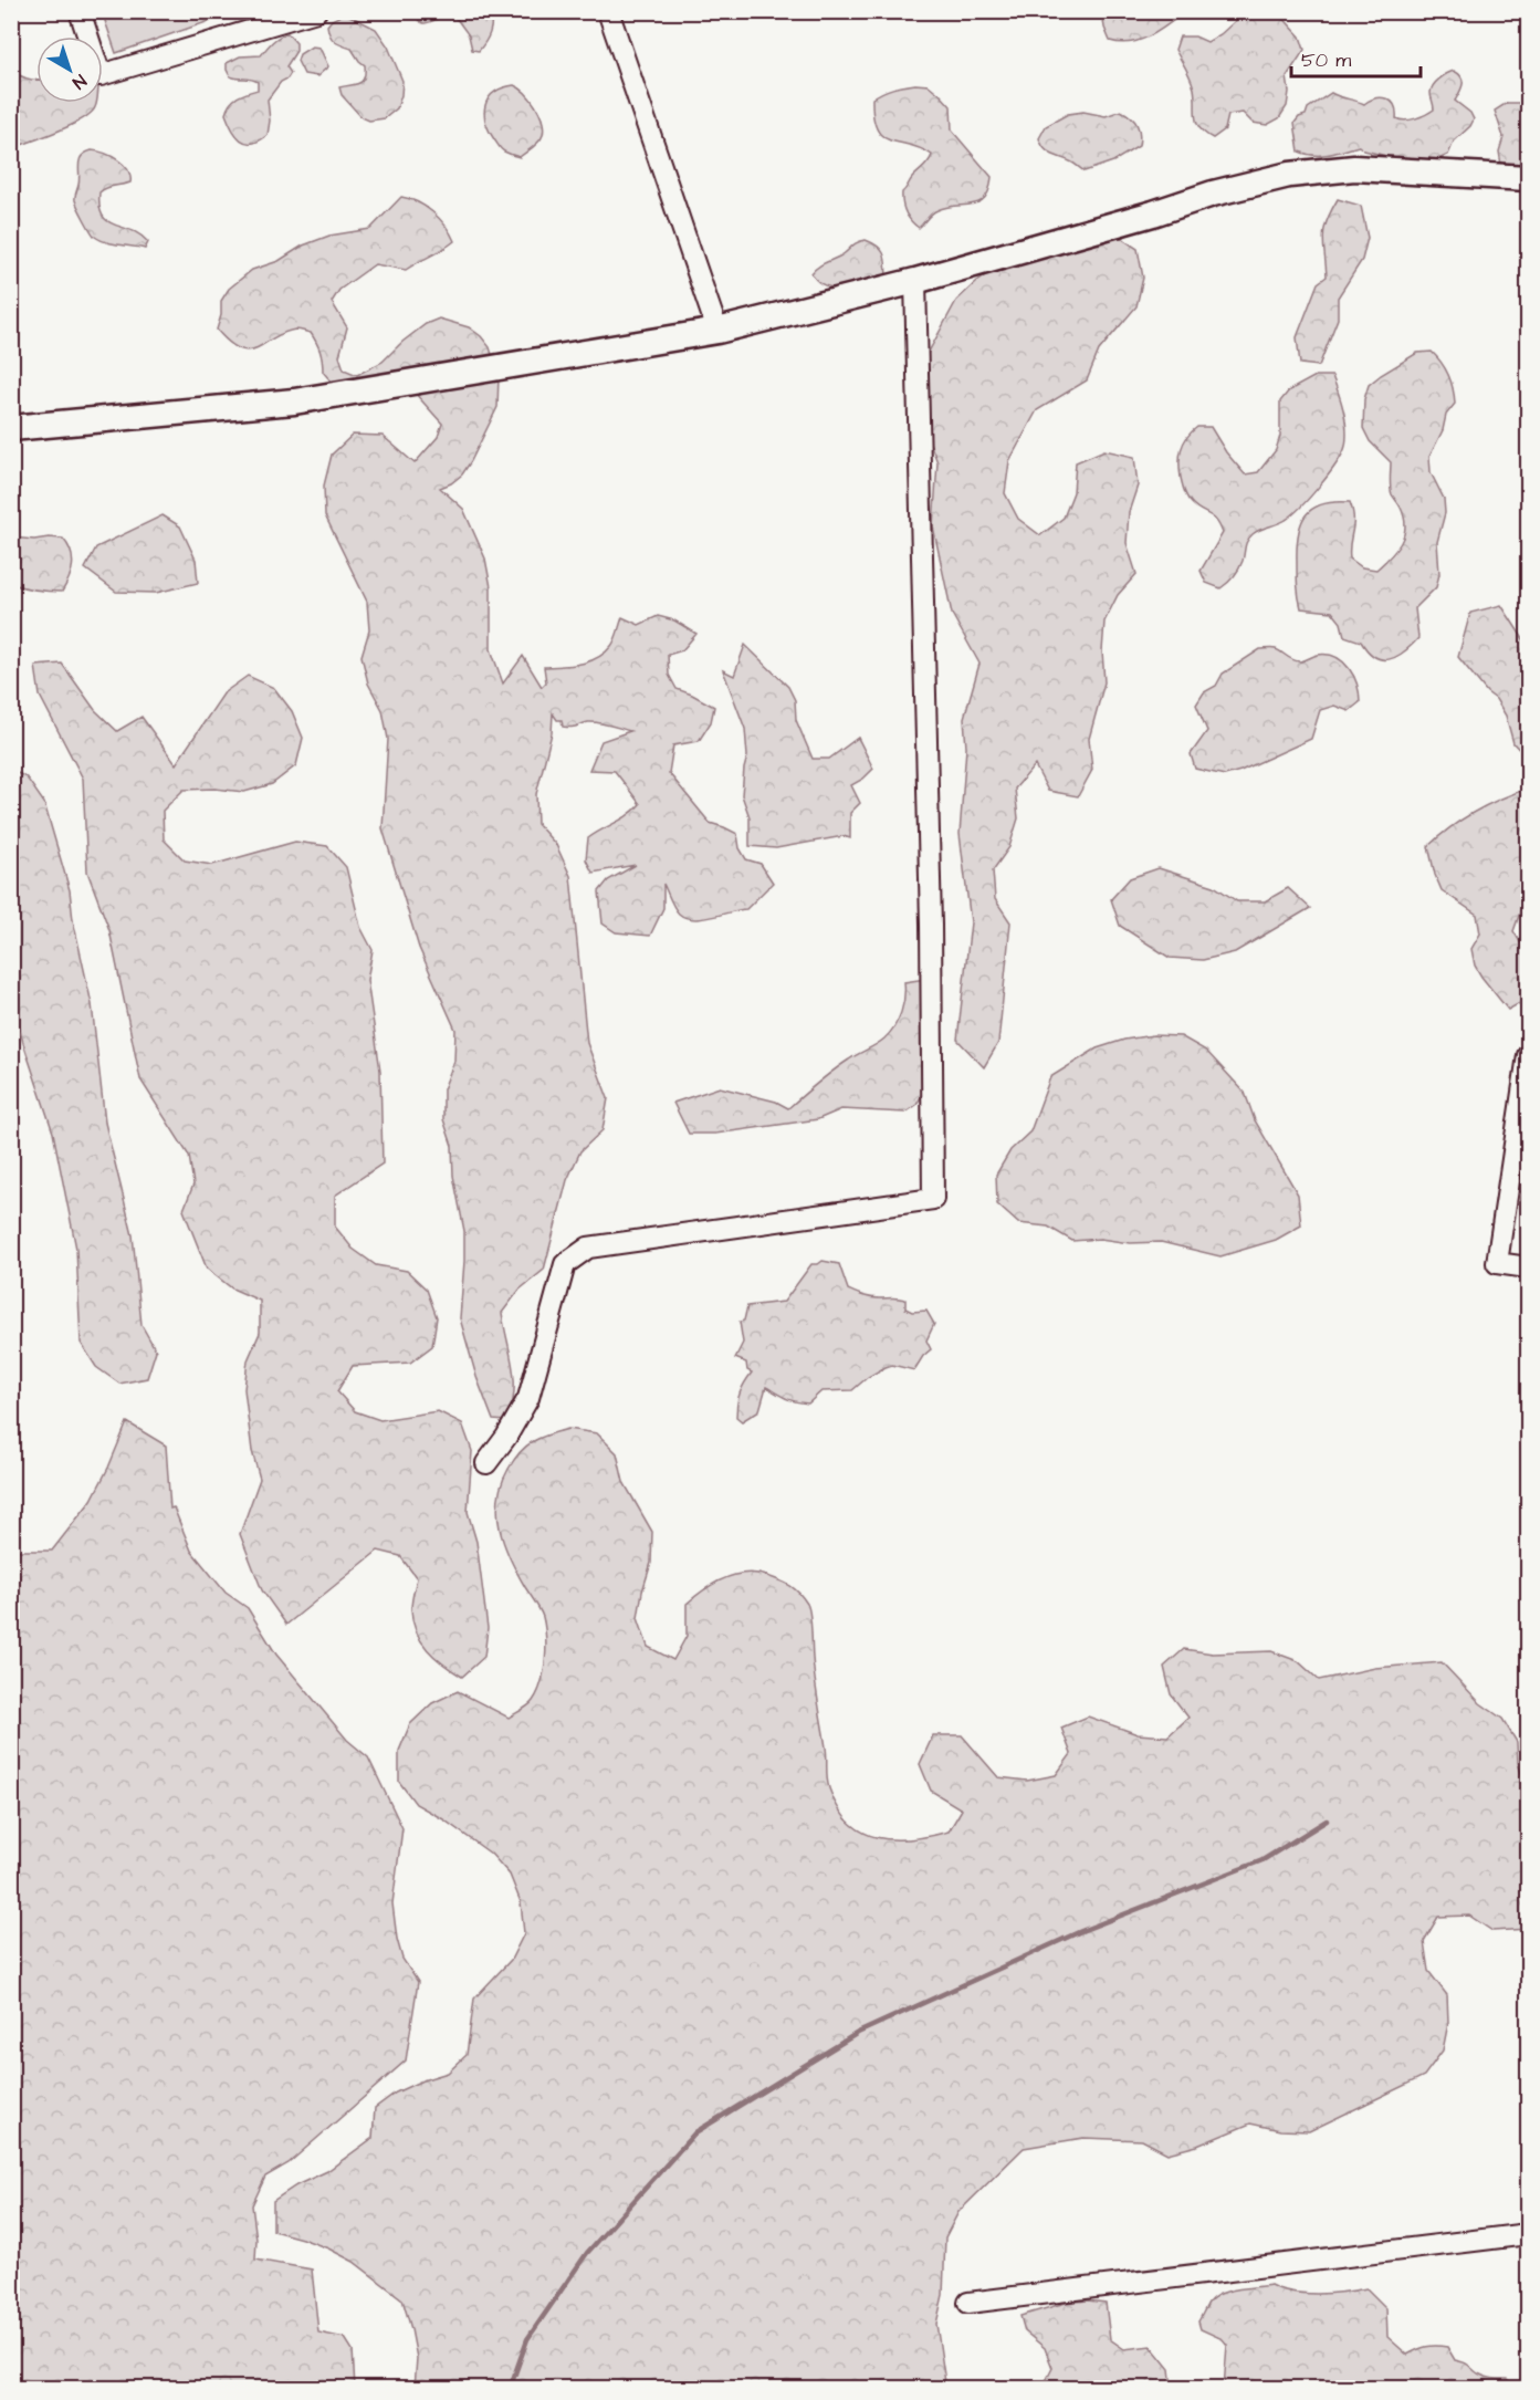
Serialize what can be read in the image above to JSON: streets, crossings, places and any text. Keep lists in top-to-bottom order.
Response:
{
  "scale_bar": "50 m",
  "north": "bottom right"
}
